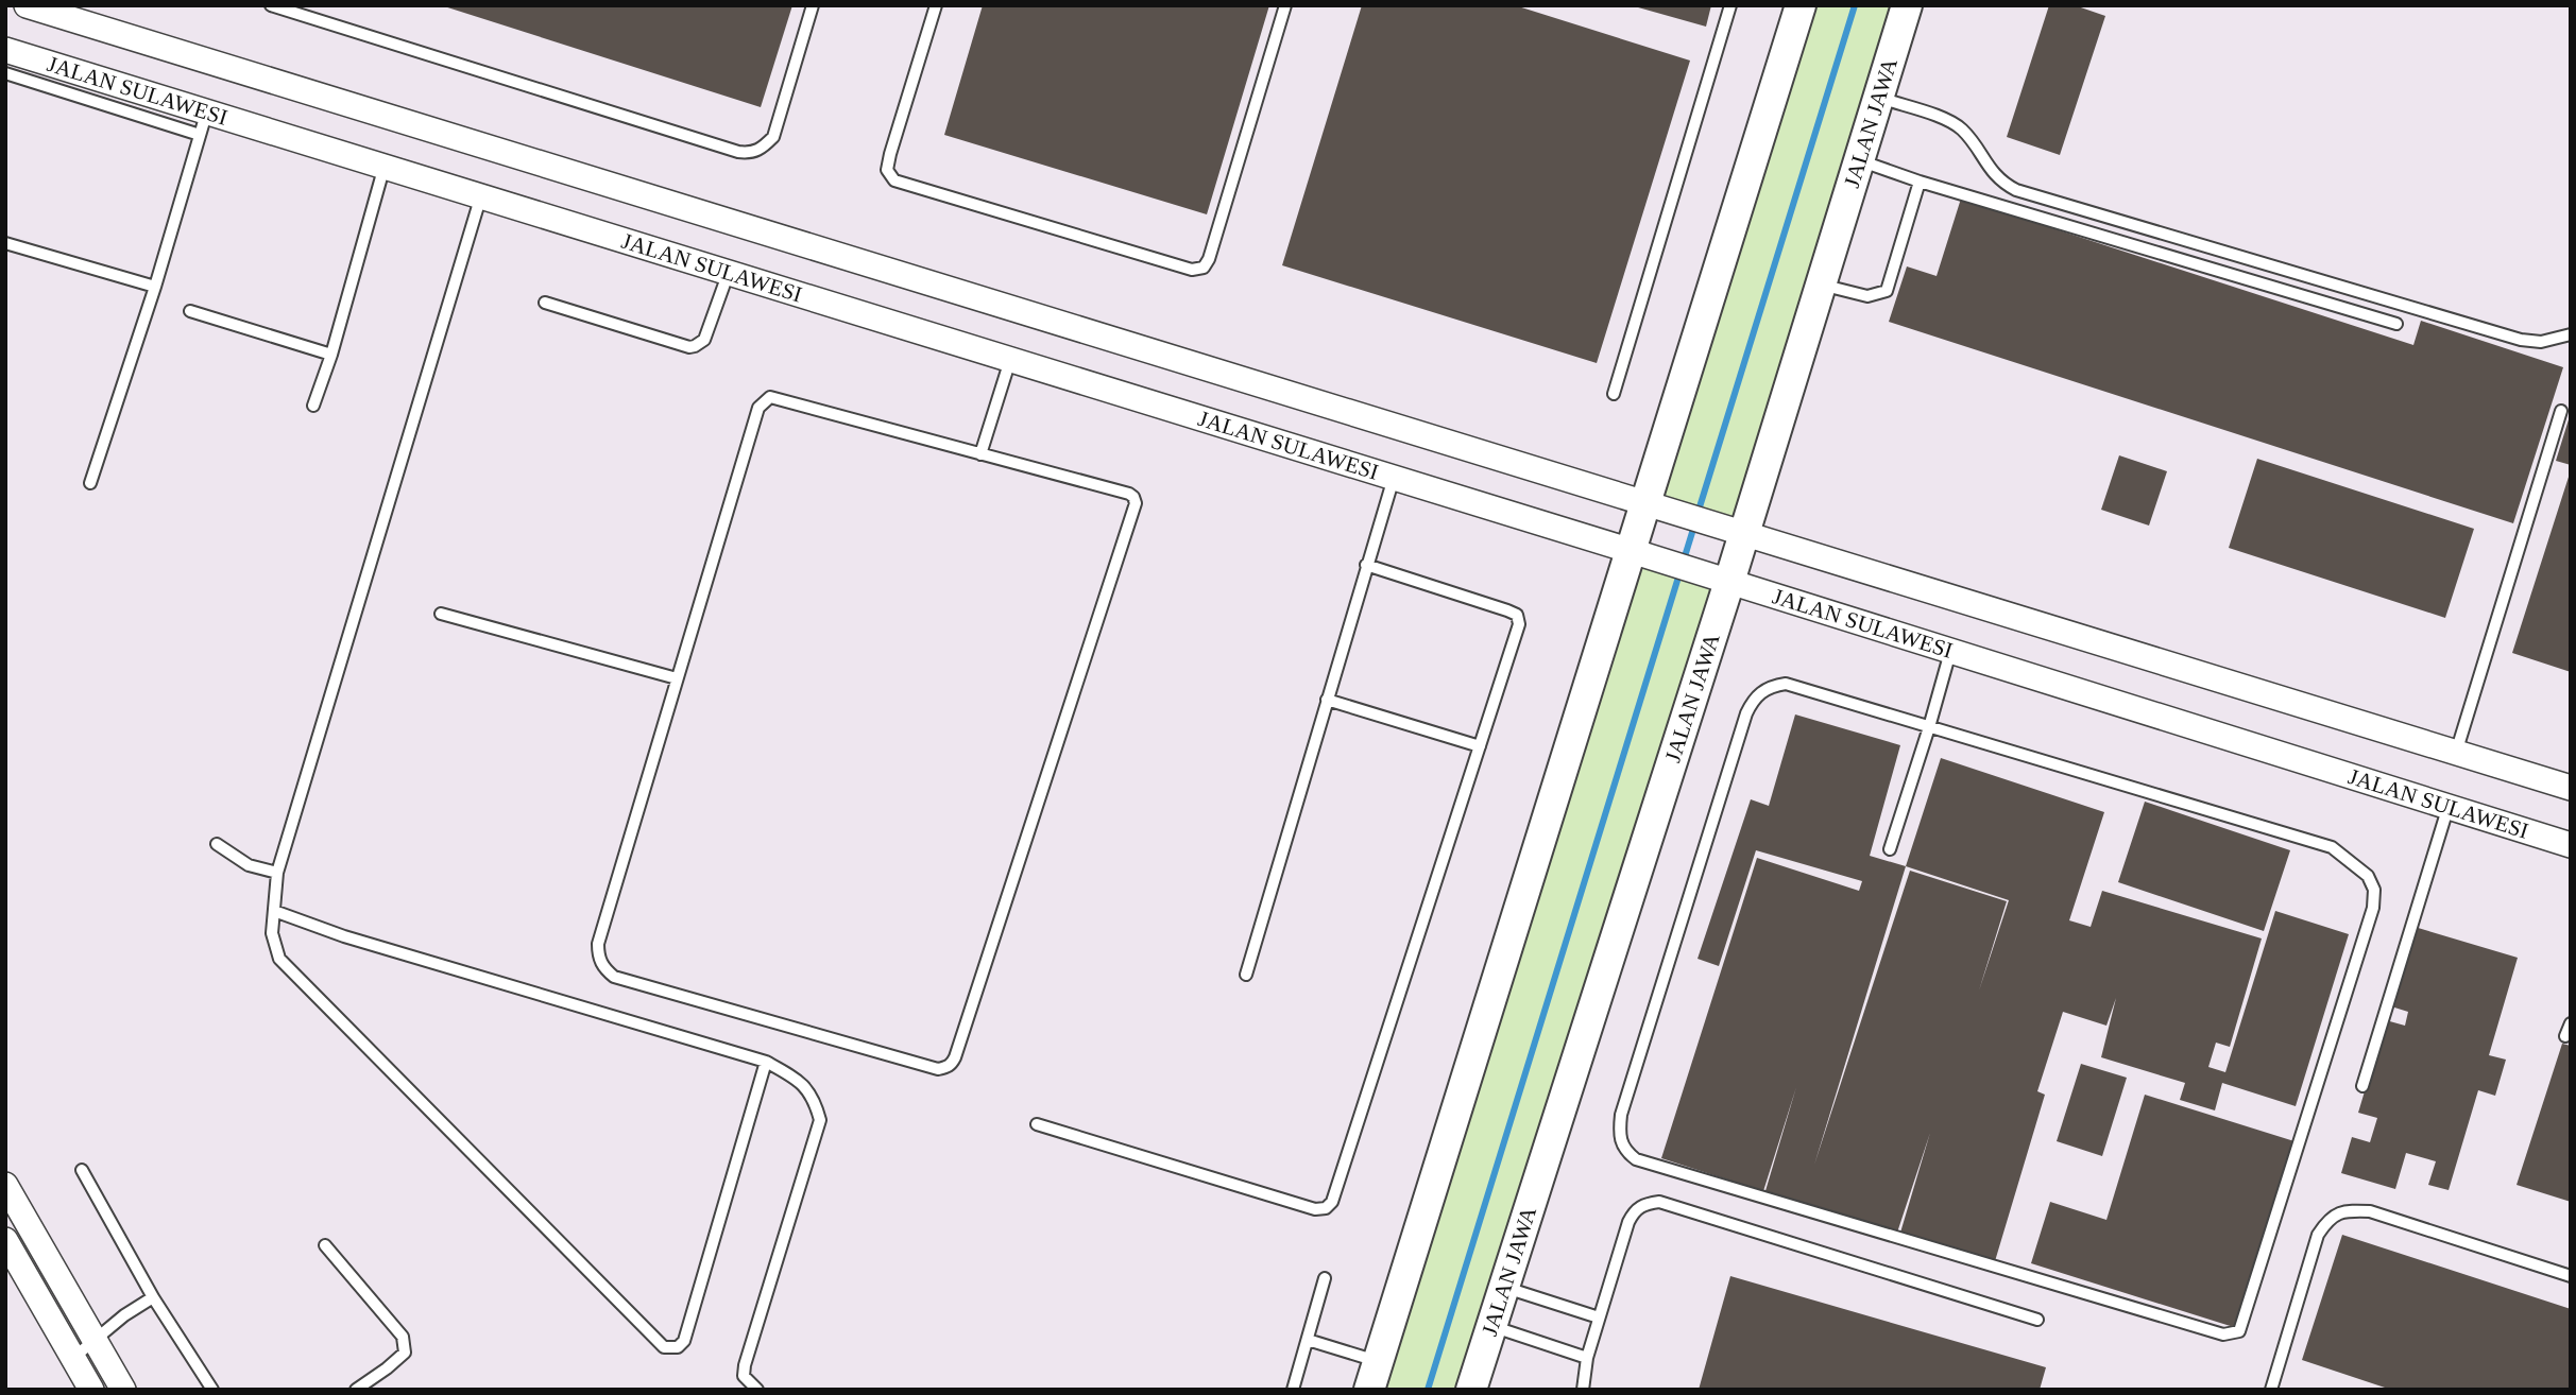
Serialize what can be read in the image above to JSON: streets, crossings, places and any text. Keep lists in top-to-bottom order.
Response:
{
  "streets": {
    "street": ["JALAN SULAWESI", "JALAN JAWA"]
  },
  "crossings": [
    ["JALAN SULAWESI", "JALAN JAWA"]
  ]
}
